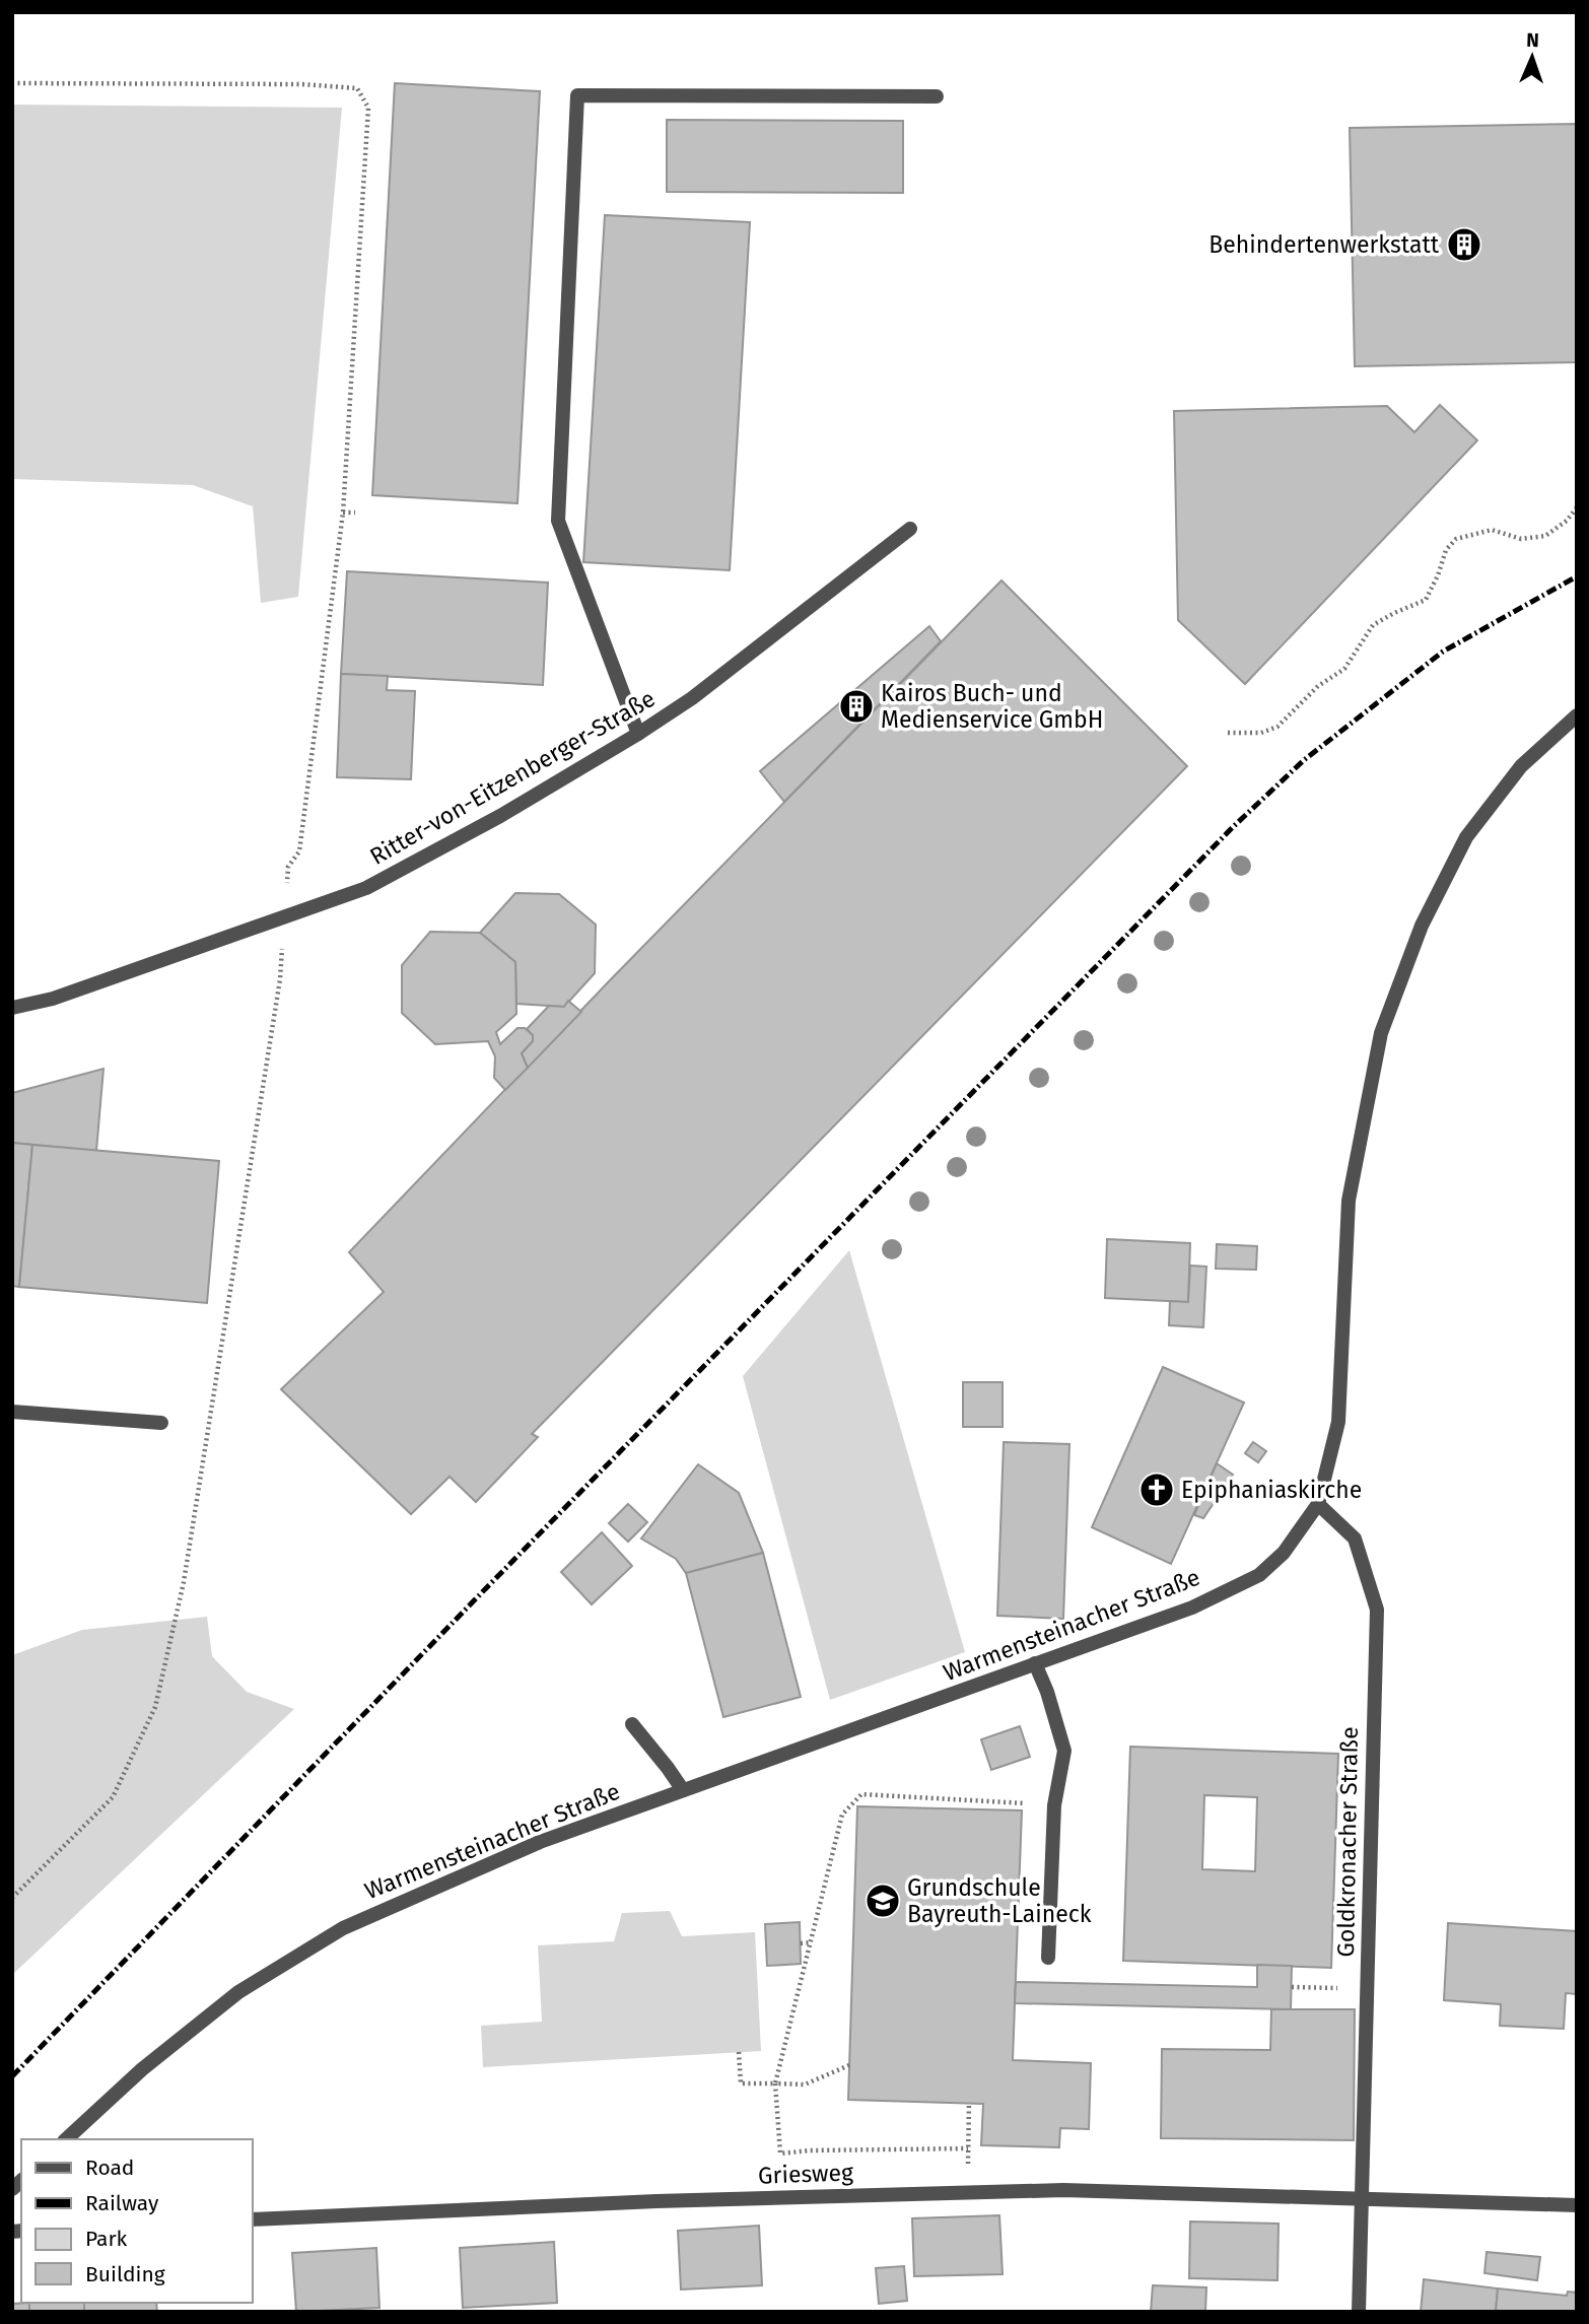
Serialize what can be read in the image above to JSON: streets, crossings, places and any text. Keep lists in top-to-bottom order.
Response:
{
  "streets": {
    "street": [
      "Ritter-von-Eitzenberger-Straße",
      "Warmensteinacher Straße",
      "Goldkronacher Straße",
      "Griesweg"
    ]
  },
  "crossings": [
    ["Warmensteinacher Straße", "Goldkronacher Straße"],
    ["Goldkronacher Straße", "Griesweg"]
  ],
  "places": {
    "building": ["Behindertenwerkstatt", "Kairos Buch- und Medienservice GmbH"],
    "church": ["Epiphaniaskirche"],
    "school or university": ["Grundschule Bayreuth-Laineck"]
  },
  "legend": [
    "Road",
    "Railway",
    "Park",
    "Building"
  ],
  "north": "top"
}
